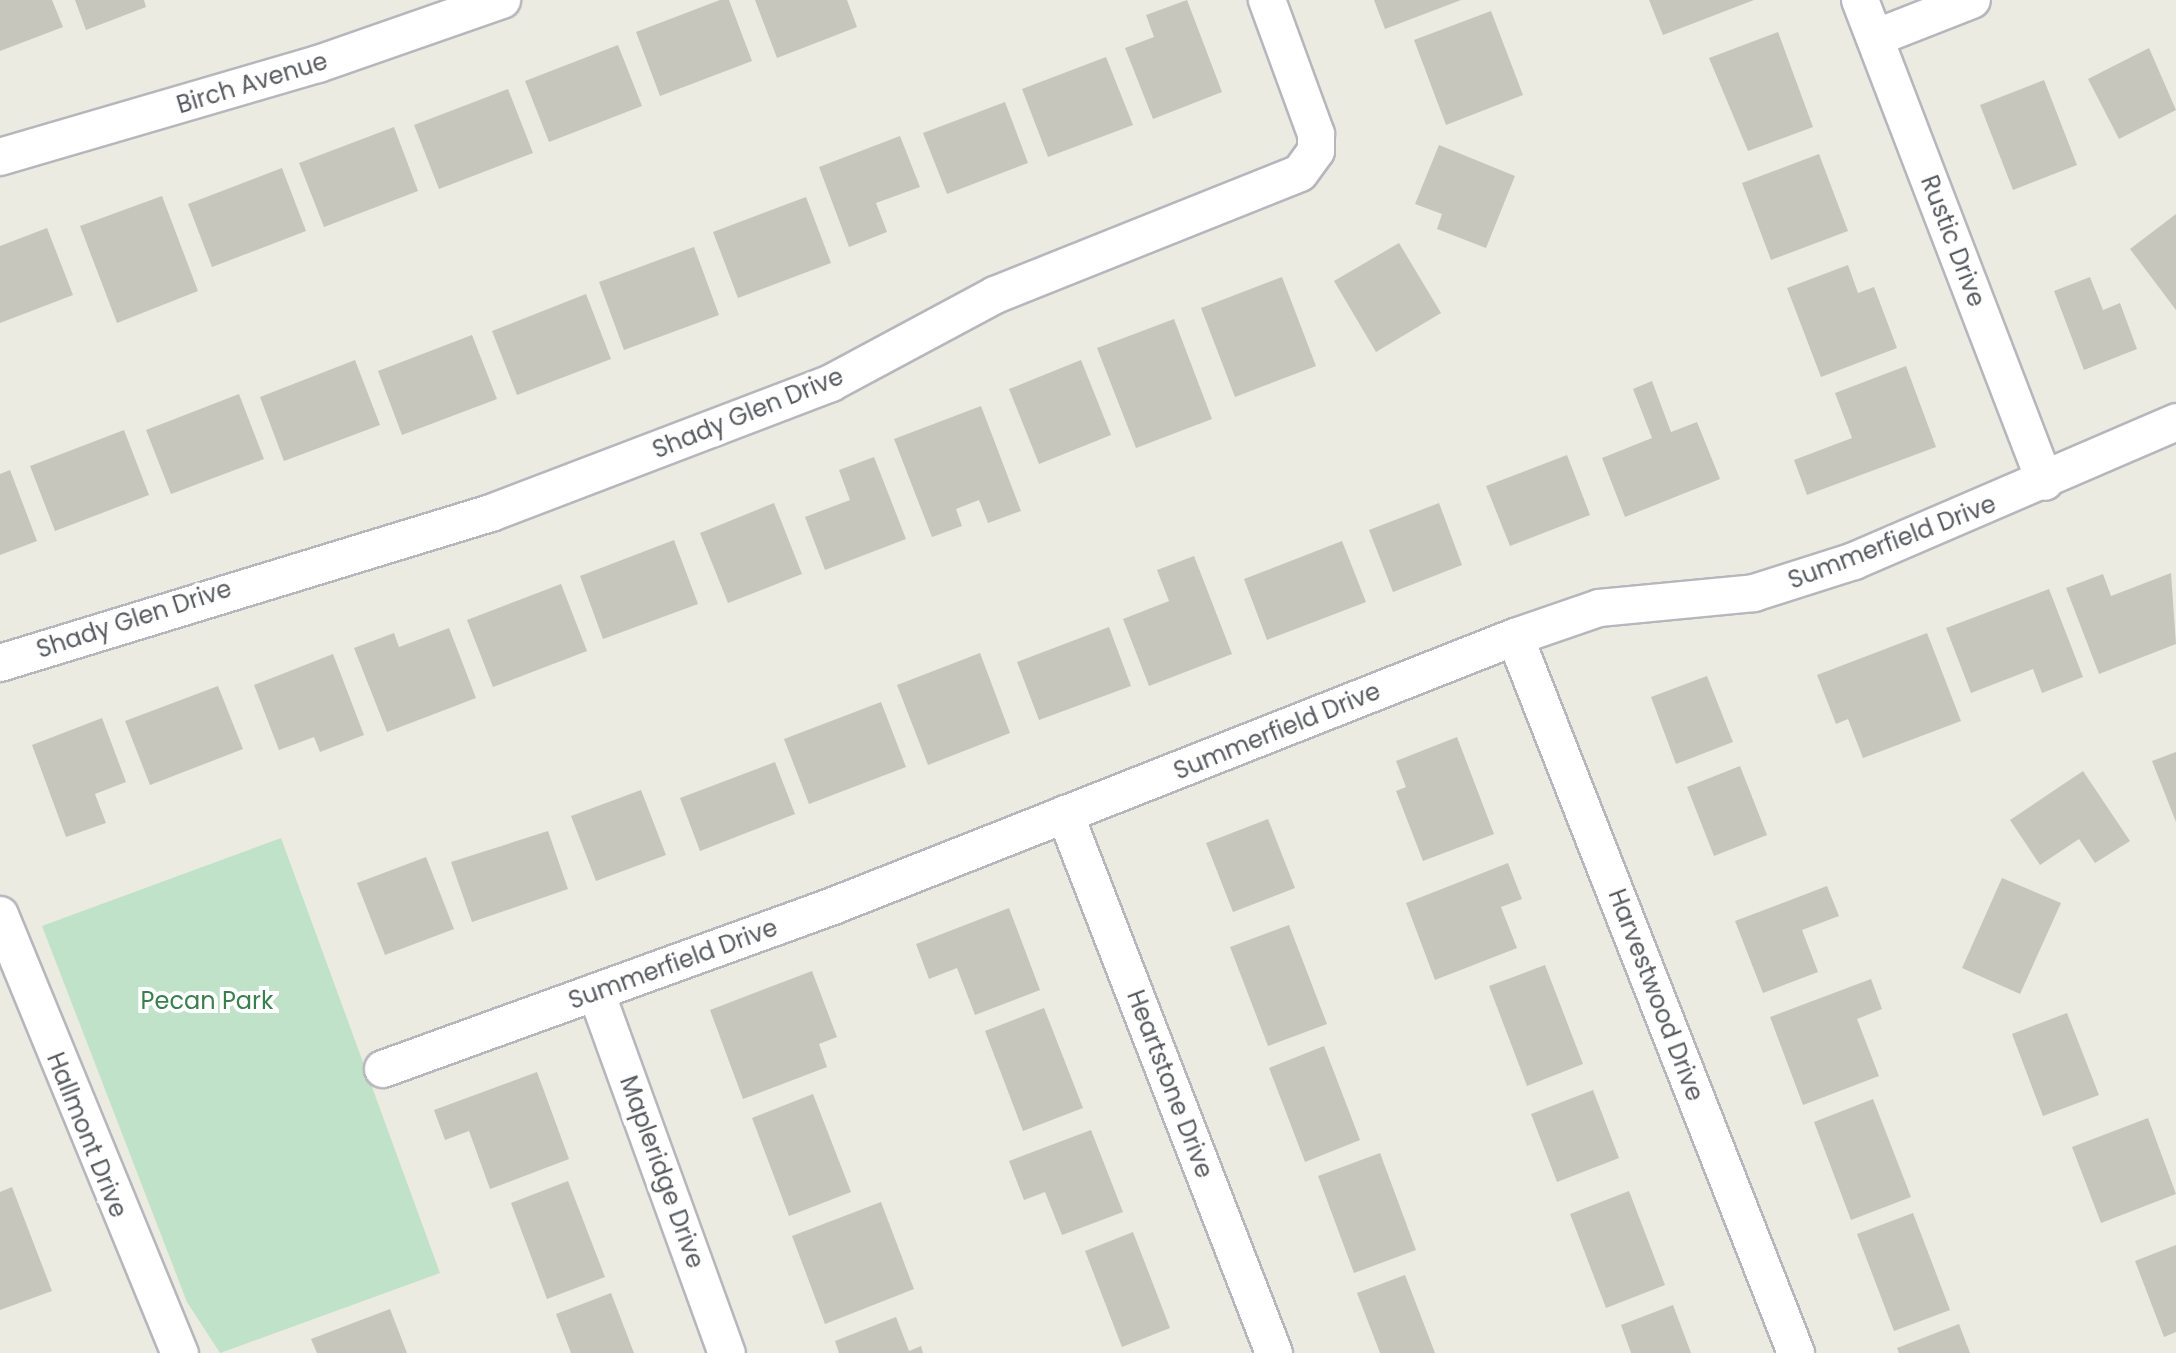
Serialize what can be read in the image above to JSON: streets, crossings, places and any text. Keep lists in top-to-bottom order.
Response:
{
  "streets": {
    "street": [
      "Birch Avenue",
      "Rustic Drive",
      "Shady Glen Drive",
      "Summerfield Drive",
      "Harvestwood Drive",
      "Heartstone Drive",
      "Hallmont Drive",
      "Mapleridge Drive"
    ]
  },
  "crossings": [
    ["Rustic Drive", "Summerfield Drive"],
    ["Summerfield Drive", "Harvestwood Drive"],
    ["Summerfield Drive", "Heartstone Drive"],
    ["Summerfield Drive", "Mapleridge Drive"]
  ],
  "parks": ["Pecan Park"]
}
